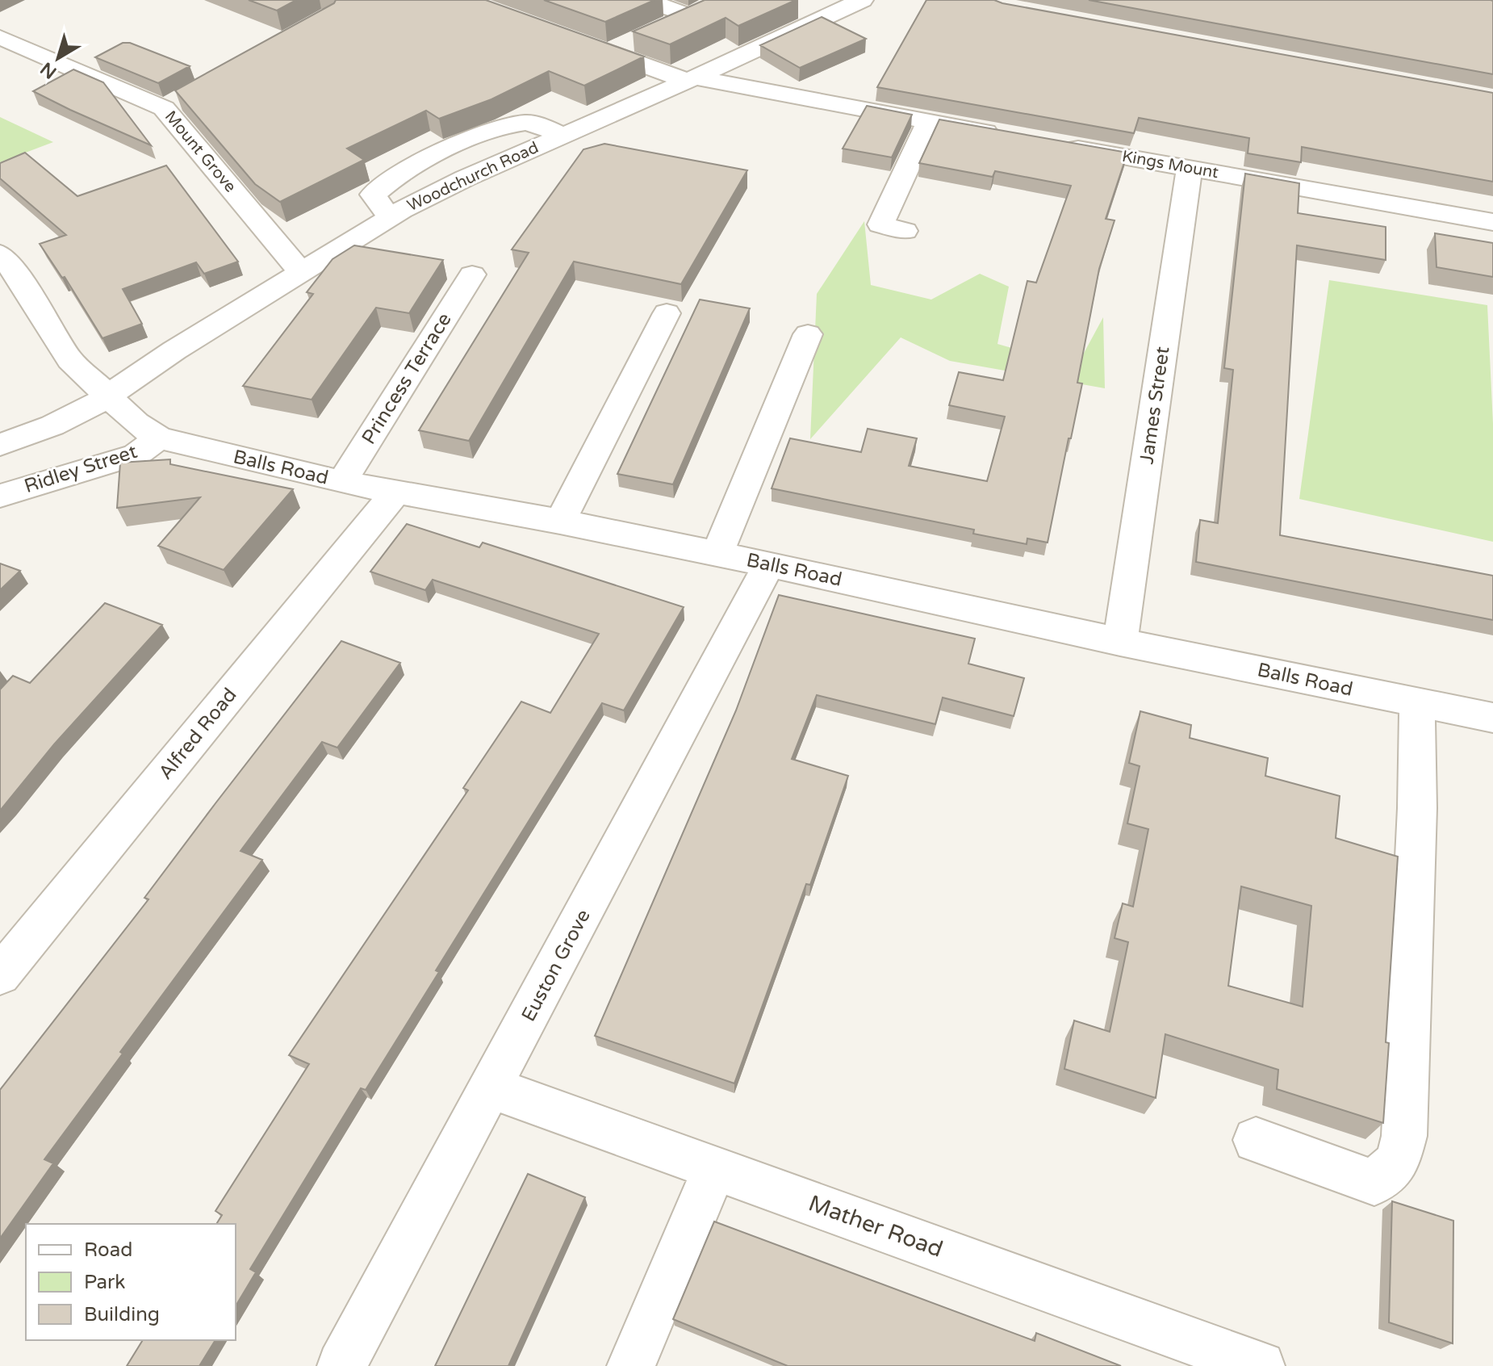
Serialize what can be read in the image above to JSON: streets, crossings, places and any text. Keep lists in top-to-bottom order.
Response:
{
  "streets": {
    "street": [
      "Mount Grove",
      "Kings Mount",
      "Woodchurch Road",
      "Princess Terrace",
      "James Street",
      "Balls Road",
      "Ridley Street",
      "Alfred Road",
      "Euston Grove",
      "Mather Road"
    ]
  },
  "crossings": [
    ["Mount Grove", "Woodchurch Road"],
    ["Kings Mount", "James Street"],
    ["Woodchurch Road", "Balls Road"],
    ["Princess Terrace", "Balls Road"],
    ["James Street", "Balls Road"],
    ["Balls Road", "Ridley Street"],
    ["Balls Road", "Alfred Road"],
    ["Balls Road", "Euston Grove"],
    ["Euston Grove", "Mather Road"]
  ],
  "legend": ["Road", "Park", "Building"],
  "north": "bottom left"
}
